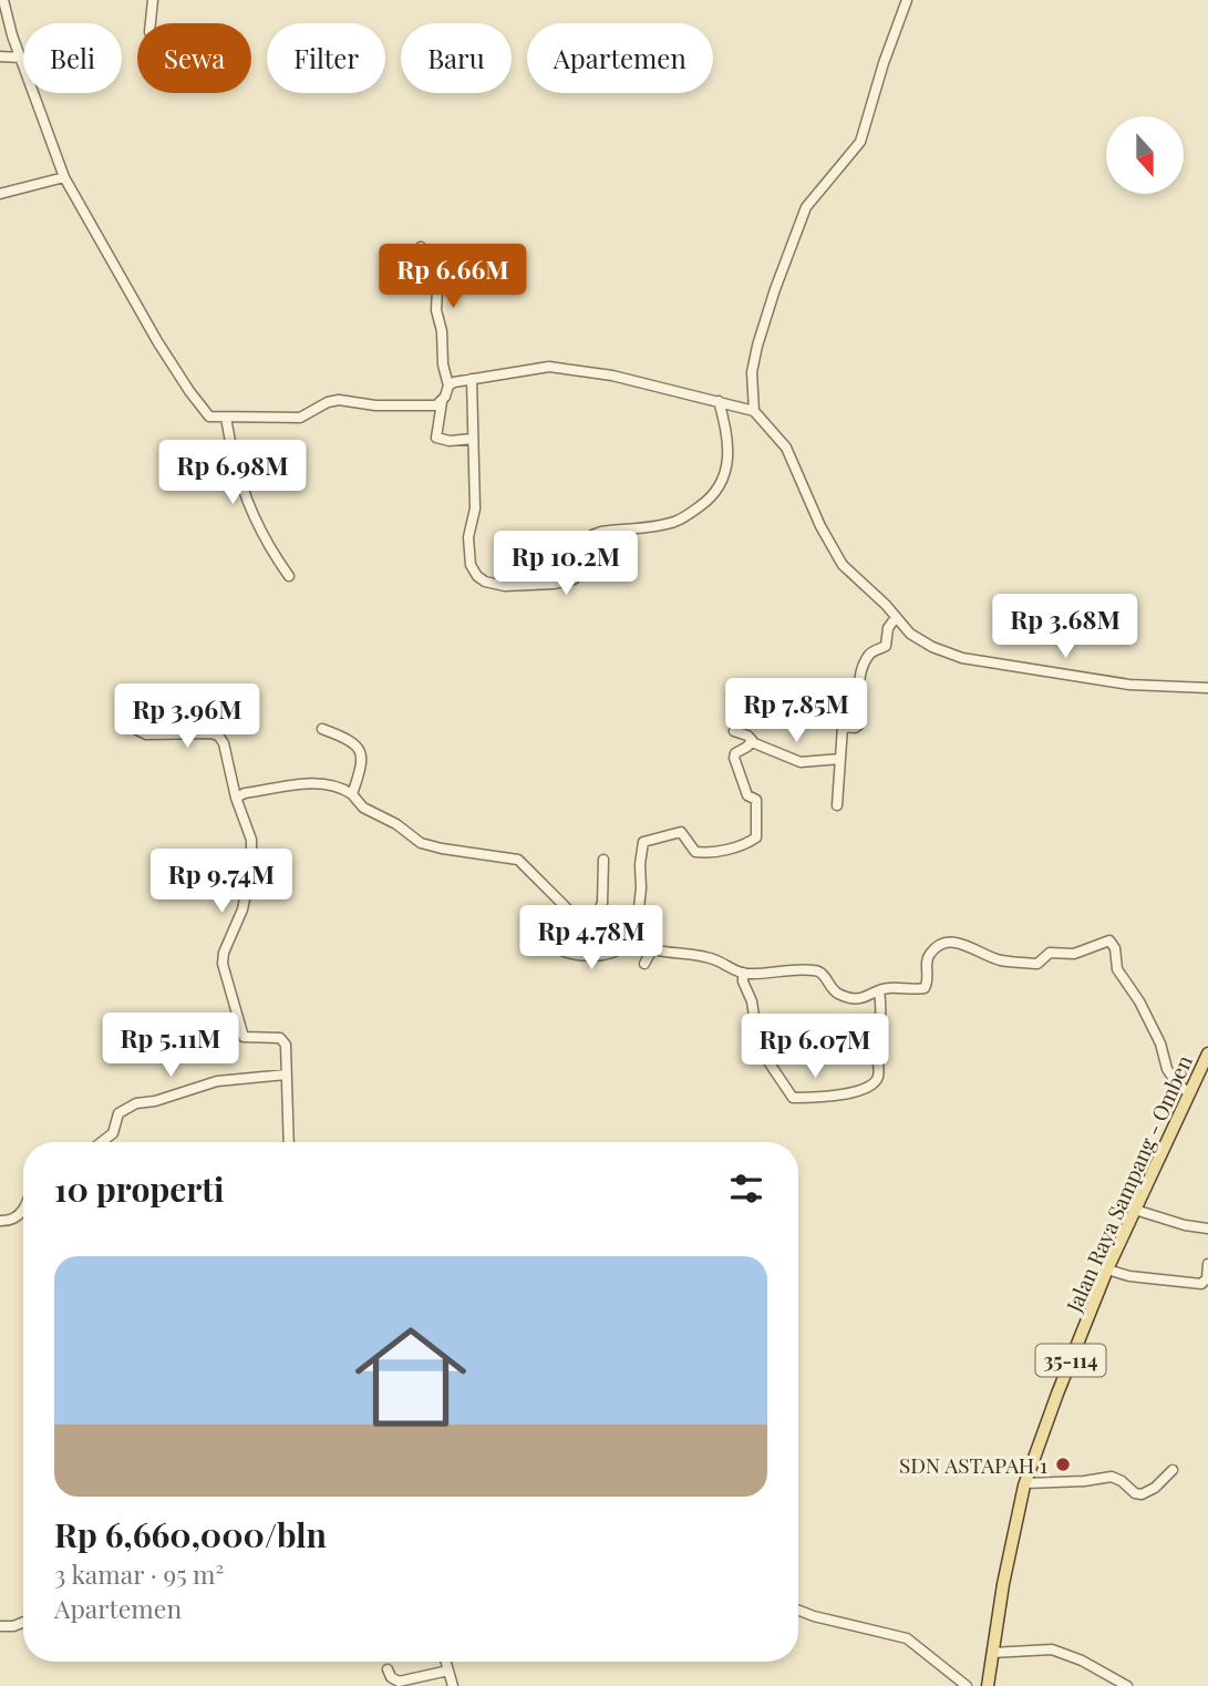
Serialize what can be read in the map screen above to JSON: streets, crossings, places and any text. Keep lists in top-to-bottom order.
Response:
{
  "streets": {
    "main road": ["Jalan Raya Sampang - Omben", "35-114"]
  },
  "places": ["SDN ASTAPAH 1"],
  "north": "bottom",
  "page": {
    "chip": [
      "Beli",
      "Sewa",
      "Filter",
      "Baru",
      "Apartemen"
    ],
    "price": [
      "Rp 6.66M",
      "Rp 6.98M",
      "Rp 10.2M",
      "Rp 3.68M",
      "Rp 7.85M",
      "Rp 3.96M",
      "Rp 9.74M",
      "Rp 4.78M",
      "Rp 5.11M",
      "Rp 6.07M"
    ],
    "heading": "10 properti",
    "list": [
      {
        "name": "Rp 6,660,000/bln",
        "note": "3 kamar · 95 m² · Apartemen"
      }
    ]
  }
}
